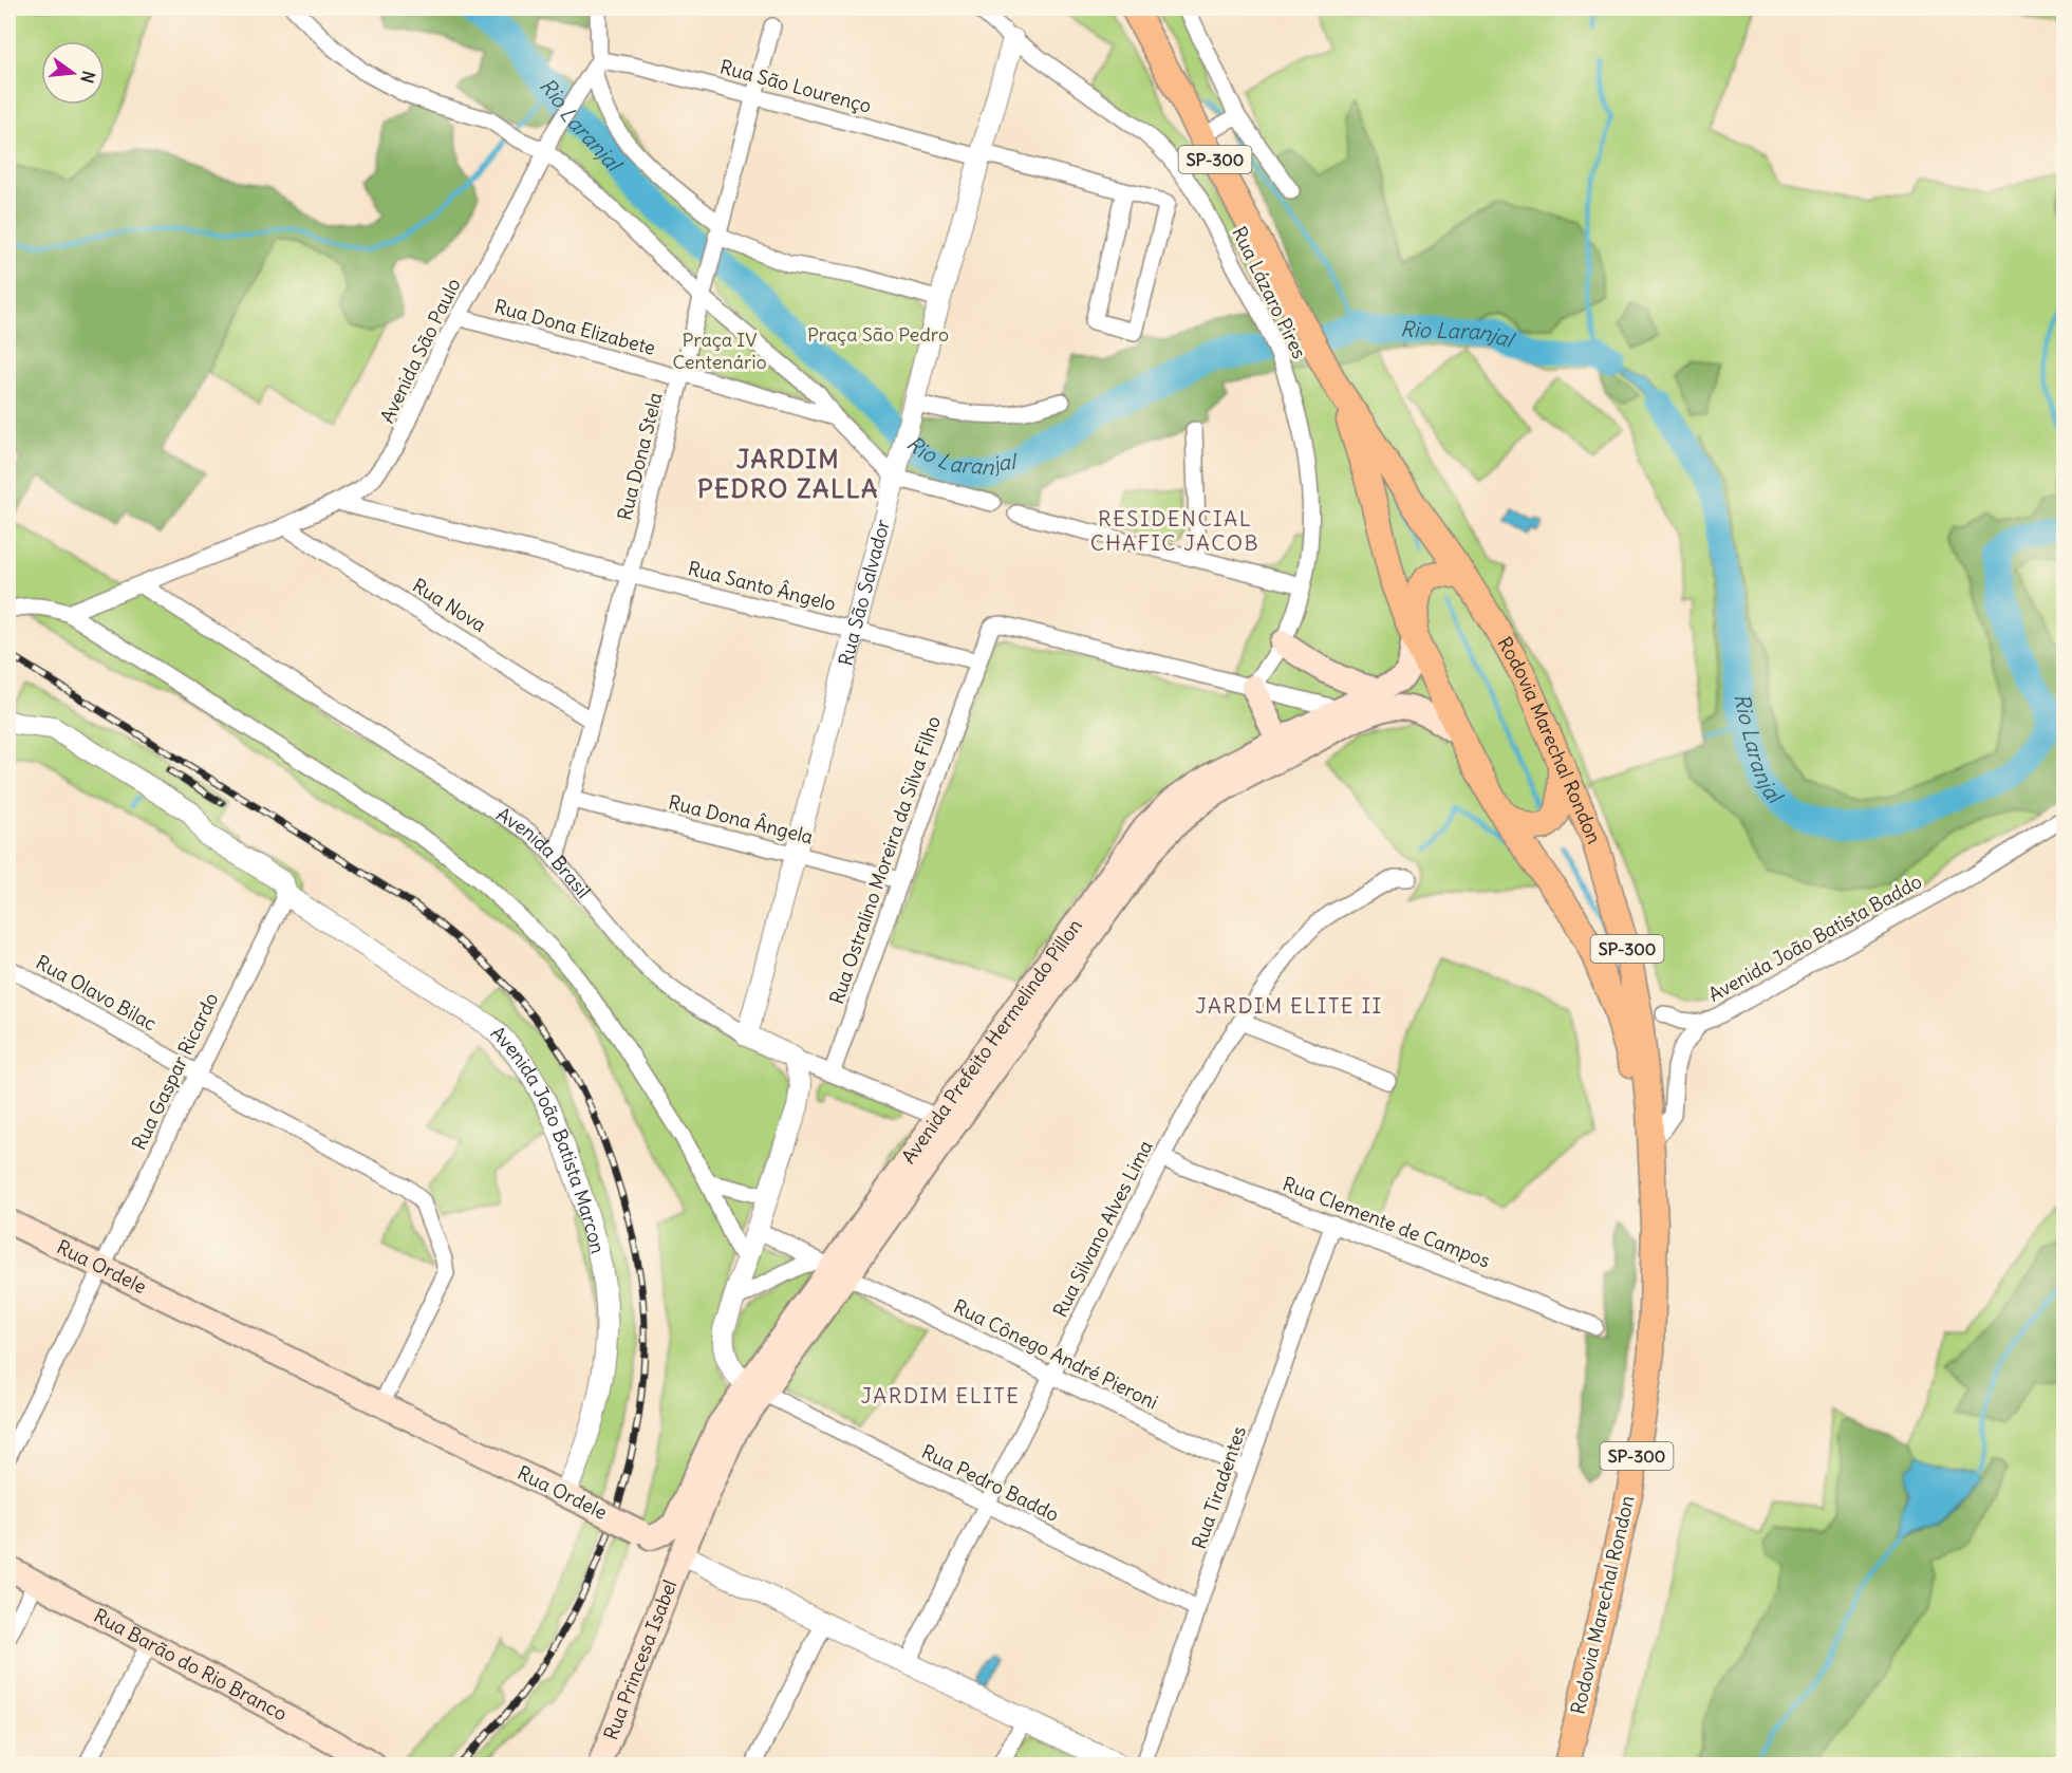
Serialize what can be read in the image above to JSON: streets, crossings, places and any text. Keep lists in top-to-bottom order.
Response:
{
  "streets": {
    "main road": [
      "SP-300",
      "Rodovia Marechal Rondon",
      "Avenida Prefeito Hermelindo Pillon",
      "Rua Ordele",
      "Rua Princesa Isabel",
      "Rua Barão do Rio Branco"
    ],
    "street": [
      "Rua São Lourenço",
      "Rua Lázaro Pires",
      "Rua Dona Elizabete",
      "Avenida São Paulo",
      "Rua Dona Stela",
      "Rua Santo Ângelo",
      "Rua São Salvador",
      "Rua Nova",
      "Rua Dona Ângela",
      "Avenida Brasil",
      "Rua Ostralino Moreira da Silva Filho",
      "Avenida João Batista Baddo",
      "Rua Olavo Bilac",
      "Rua Gaspar Ricardo",
      "Avenida João Batista Marcon",
      "Rua Clemente de Campos",
      "Rua Silvano Alves Lima",
      "Rua Cônego André Pieroni",
      "Rua Pedro Baddo",
      "Rua Tiradentes"
    ]
  },
  "crossings": [
    ["Rua São Lourenço", "Avenida São Paulo"],
    ["Rua São Lourenço", "Rua Dona Stela"],
    ["Rua São Lourenço", "Rua São Salvador"],
    ["Rua Lázaro Pires", "Rua São Salvador"],
    ["Rua Dona Elizabete", "Avenida São Paulo"],
    ["Rua Dona Elizabete", "Rua Dona Stela"],
    ["Avenida São Paulo", "Rua Santo Ângelo"],
    ["Avenida São Paulo", "Rua Nova"],
    ["Avenida São Paulo", "Avenida Brasil"],
    ["Rua Dona Stela", "Rua Santo Ângelo"],
    ["Rua Dona Stela", "Rua Nova"],
    ["Rua Dona Stela", "Rua Dona Ângela"],
    ["Rua Dona Stela", "Avenida Brasil"],
    ["Rua Santo Ângelo", "Rua São Salvador"],
    ["Rua Santo Ângelo", "Rua Ostralino Moreira da Silva Filho"],
    ["Rua São Salvador", "Rua Dona Ângela"],
    ["Rua São Salvador", "Avenida Brasil"],
    ["Rodovia Marechal Rondon", "Avenida João Batista Baddo"],
    ["Rodovia Marechal Rondon", "Avenida Prefeito Hermelindo Pillon"],
    ["Rua Dona Ângela", "Rua Ostralino Moreira da Silva Filho"],
    ["Avenida Brasil", "Rua Ostralino Moreira da Silva Filho"],
    ["Avenida Brasil", "Avenida Prefeito Hermelindo Pillon"],
    ["Rua Olavo Bilac", "Rua Gaspar Ricardo"],
    ["Rua Olavo Bilac", "Rua Ordele"],
    ["Avenida Prefeito Hermelindo Pillon", "Rua Ordele"],
    ["Avenida Prefeito Hermelindo Pillon", "Rua Cônego André Pieroni"],
    ["Avenida Prefeito Hermelindo Pillon", "Rua Pedro Baddo"],
    ["Avenida Prefeito Hermelindo Pillon", "Rua Princesa Isabel"],
    ["Rua Gaspar Ricardo", "Avenida João Batista Marcon"],
    ["Rua Gaspar Ricardo", "Rua Ordele"],
    ["Avenida João Batista Marcon", "Rua Ordele"],
    ["Rua Clemente de Campos", "Rua Silvano Alves Lima"],
    ["Rua Clemente de Campos", "Rua Tiradentes"],
    ["Rua Silvano Alves Lima", "Rua Ordele"],
    ["Rua Silvano Alves Lima", "Rua Cônego André Pieroni"],
    ["Rua Silvano Alves Lima", "Rua Pedro Baddo"],
    ["Rua Ordele", "Rua Princesa Isabel"],
    ["Rua Cônego André Pieroni", "Rua Tiradentes"],
    ["Rua Pedro Baddo", "Rua Tiradentes"]
  ],
  "districts": [
    "JARDIM PEDRO ZALLA",
    "RESIDENCIAL CHAFIC JACOB",
    "JARDIM ELITE II",
    "JARDIM ELITE"
  ],
  "water": ["Rio Laranjal"],
  "parks": ["Praça São Pedro", "Praça IV Centenário"],
  "north": "right"
}
